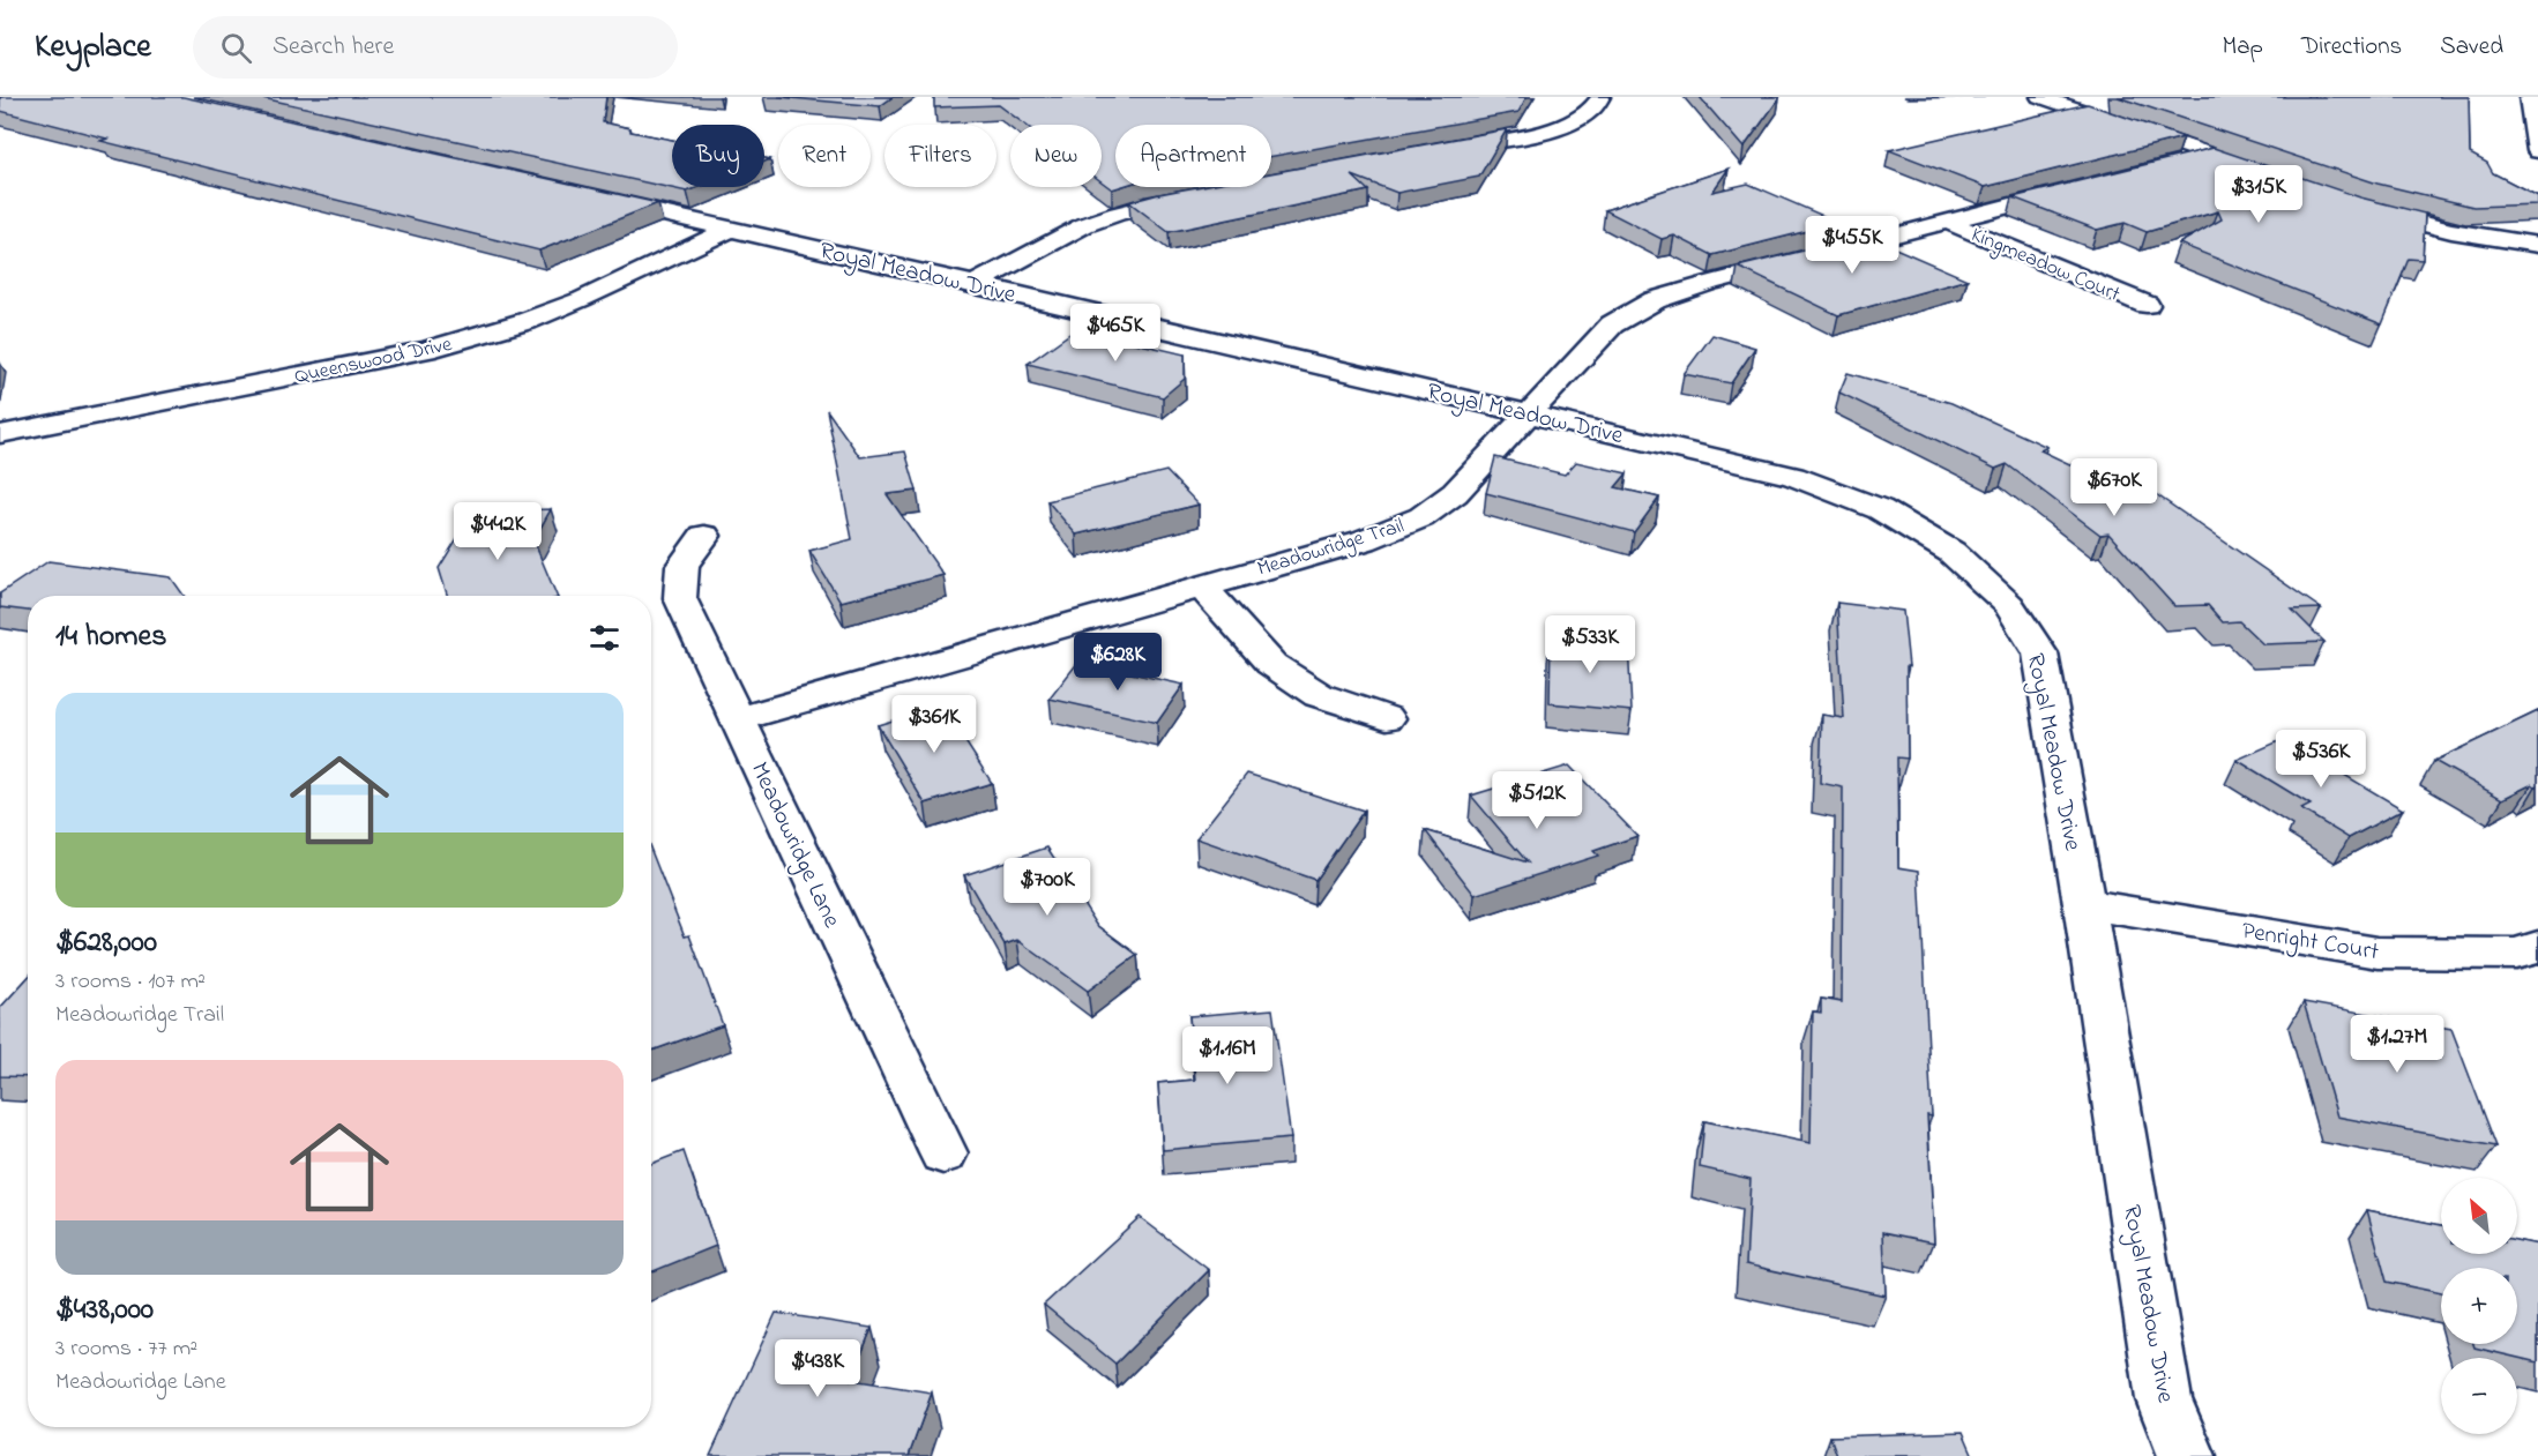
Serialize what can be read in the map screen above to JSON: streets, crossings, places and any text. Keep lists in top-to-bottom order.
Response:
{
  "streets": {
    "street": [
      "Kingmeadow Court",
      "Royal Meadow Drive",
      "Queenswood Drive",
      "Meadowridge Trail",
      "Meadowridge Lane",
      "Penright Court"
    ]
  },
  "crossings": [
    ["Kingmeadow Court", "Meadowridge Trail"],
    ["Royal Meadow Drive", "Queenswood Drive"],
    ["Royal Meadow Drive", "Meadowridge Trail"],
    ["Royal Meadow Drive", "Penright Court"],
    ["Meadowridge Trail", "Meadowridge Lane"]
  ],
  "north": "top left",
  "page": {
    "header": "Keyplace",
    "search": "Search here",
    "nav": ["Map", "Directions", "Saved"],
    "chip": [
      "Buy",
      "Rent",
      "Filters",
      "New",
      "Apartment"
    ],
    "price": [
      "$315K",
      "$455K",
      "$465K",
      "$670K",
      "$442K",
      "$533K",
      "$628K",
      "$361K",
      "$536K",
      "$512K",
      "$700K",
      "$1.27M",
      "$1.16M",
      "$438K"
    ],
    "heading": "14 homes",
    "list": [
      {
        "name": "$628,000",
        "note": "3 rooms · 107 m² · Meadowridge Trail"
      },
      {
        "name": "$438,000",
        "note": "3 rooms · 77 m² · Meadowridge Lane"
      }
    ],
    "map_buttons": ["+", "−"]
  }
}
